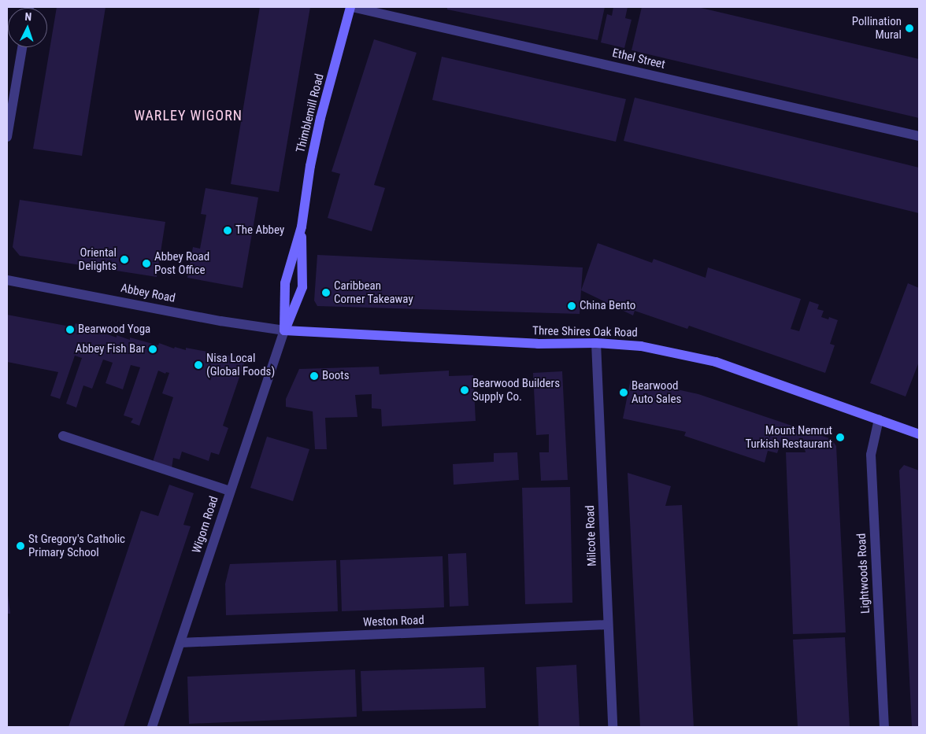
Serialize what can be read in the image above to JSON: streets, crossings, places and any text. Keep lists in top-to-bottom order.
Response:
{
  "streets": {
    "main road": ["Thimblemill Road", "Three Shires Oak Road"],
    "street": [
      "Ethel Street",
      "Abbey Road",
      "Wigorn Road",
      "Milcote Road",
      "Lightwoods Road",
      "Weston Road"
    ]
  },
  "crossings": [
    ["Ethel Street", "Thimblemill Road"],
    ["Thimblemill Road", "Abbey Road"],
    ["Thimblemill Road", "Three Shires Oak Road"],
    ["Thimblemill Road", "Wigorn Road"],
    ["Abbey Road", "Three Shires Oak Road"],
    ["Abbey Road", "Wigorn Road"],
    ["Three Shires Oak Road", "Wigorn Road"],
    ["Three Shires Oak Road", "Milcote Road"],
    ["Three Shires Oak Road", "Lightwoods Road"],
    ["Wigorn Road", "Weston Road"],
    ["Milcote Road", "Weston Road"]
  ],
  "districts": ["WARLEY WIGORN"],
  "places": [
    "Pollination Mural",
    "The Abbey",
    "Oriental Delights",
    "Abbey Road Post Office",
    "Caribbean Corner Takeaway",
    "China Bento",
    "Bearwood Yoga",
    "Abbey Fish Bar",
    "Nisa Local (Global Foods)",
    "Boots",
    "Bearwood Builders Supply Co.",
    "Bearwood Auto Sales",
    "Mount Nemrut Turkish Restaurant",
    "St Gregory's Catholic Primary School"
  ],
  "north": "top"
}
